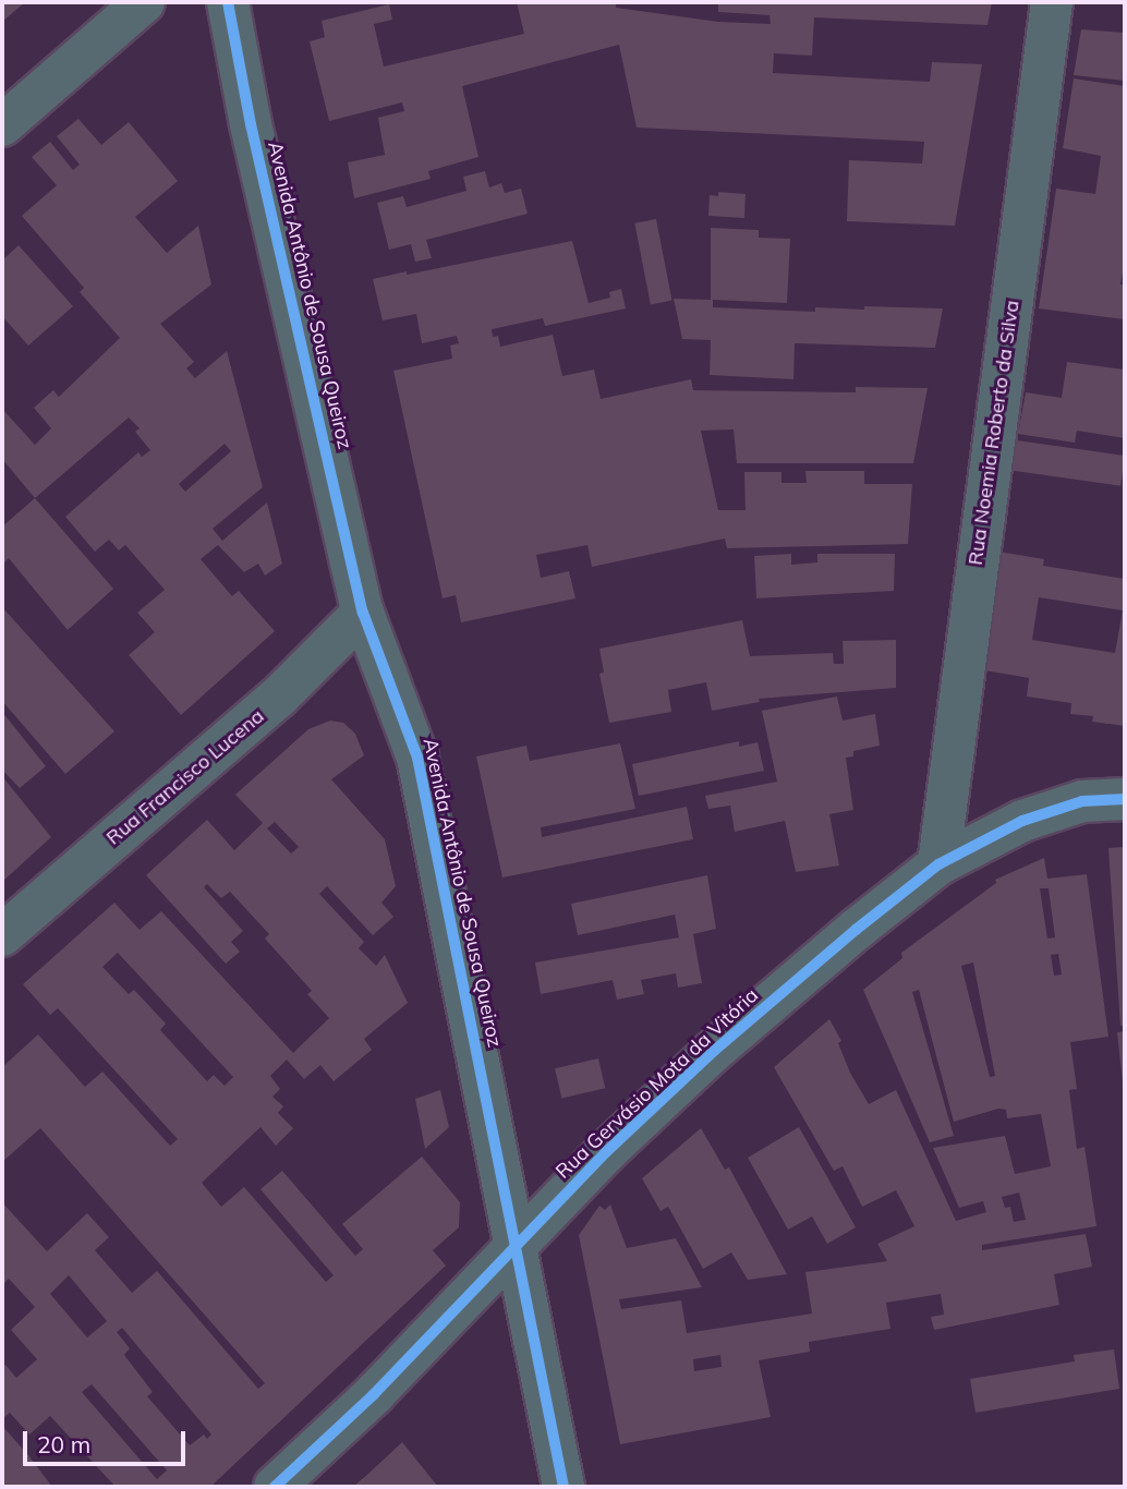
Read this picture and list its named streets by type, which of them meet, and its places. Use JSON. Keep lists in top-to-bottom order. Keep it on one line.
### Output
{"streets":{"street":["Avenida Antônio de Sousa Queiroz","Rua Noemia Roberto da Silva","Rua Francisco Lucena","Rua Gervásio Mota da Vitória"]},"crossings":[["Avenida Antônio de Sousa Queiroz","Rua Francisco Lucena"],["Avenida Antônio de Sousa Queiroz","Rua Gervásio Mota da Vitória"],["Rua Noemia Roberto da Silva","Rua Gervásio Mota da Vitória"]],"scale_bar":"20 m"}
